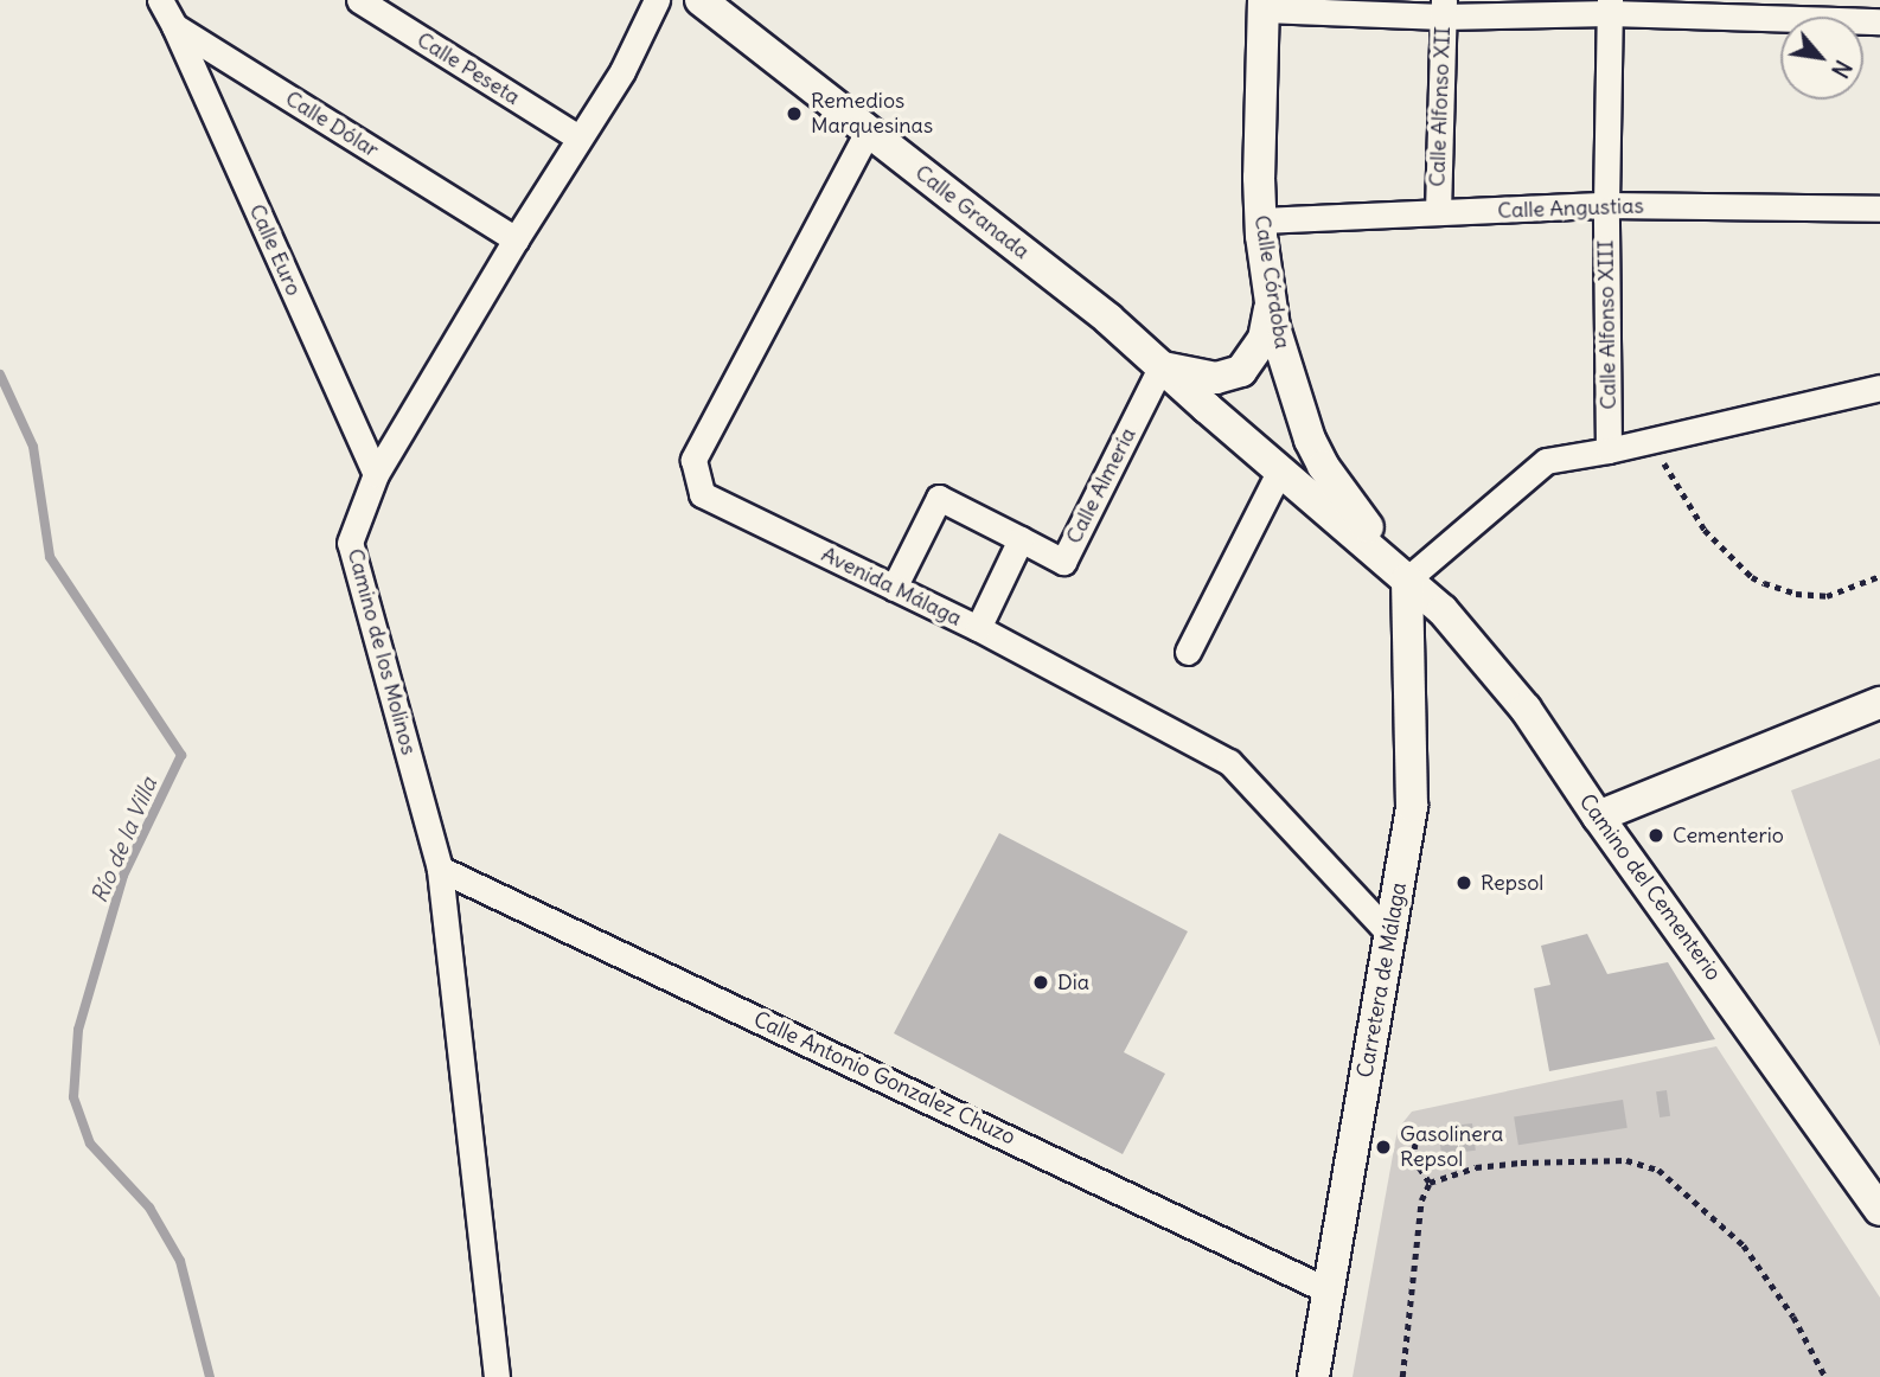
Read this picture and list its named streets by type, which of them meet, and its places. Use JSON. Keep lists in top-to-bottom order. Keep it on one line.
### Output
{"streets":{"street":["Calle Peseta","Calle Alfonso XII","Calle Dólar","Calle Angustias","Calle Granada","Calle Euro","Calle Córdoba","Calle Alfonso XIII","Calle Almería","Avenida Málaga","Camino de los Molinos","Camino del Cementerio","Carretera de Málaga","Calle Antonio Gonzalez Chuzo"]},"crossings":[["Calle Peseta","Camino de los Molinos"],["Calle Alfonso XII","Calle Angustias"],["Calle Dólar","Calle Euro"],["Calle Dólar","Camino de los Molinos"],["Calle Angustias","Calle Córdoba"],["Calle Angustias","Calle Alfonso XIII"],["Calle Granada","Calle Córdoba"],["Calle Granada","Calle Almería"],["Calle Granada","Avenida Málaga"],["Calle Granada","Camino del Cementerio"],["Calle Granada","Carretera de Málaga"],["Calle Euro","Camino de los Molinos"],["Calle Córdoba","Camino del Cementerio"],["Calle Córdoba","Carretera de Málaga"],["Avenida Málaga","Carretera de Málaga"],["Camino de los Molinos","Calle Antonio Gonzalez Chuzo"],["Camino del Cementerio","Carretera de Málaga"],["Carretera de Málaga","Calle Antonio Gonzalez Chuzo"]],"water":["Río de la Villa"],"places":["Remedios Marquesinas","Cementerio","Repsol","Dia","Gasolinera Repsol"],"north":"bottom right"}
